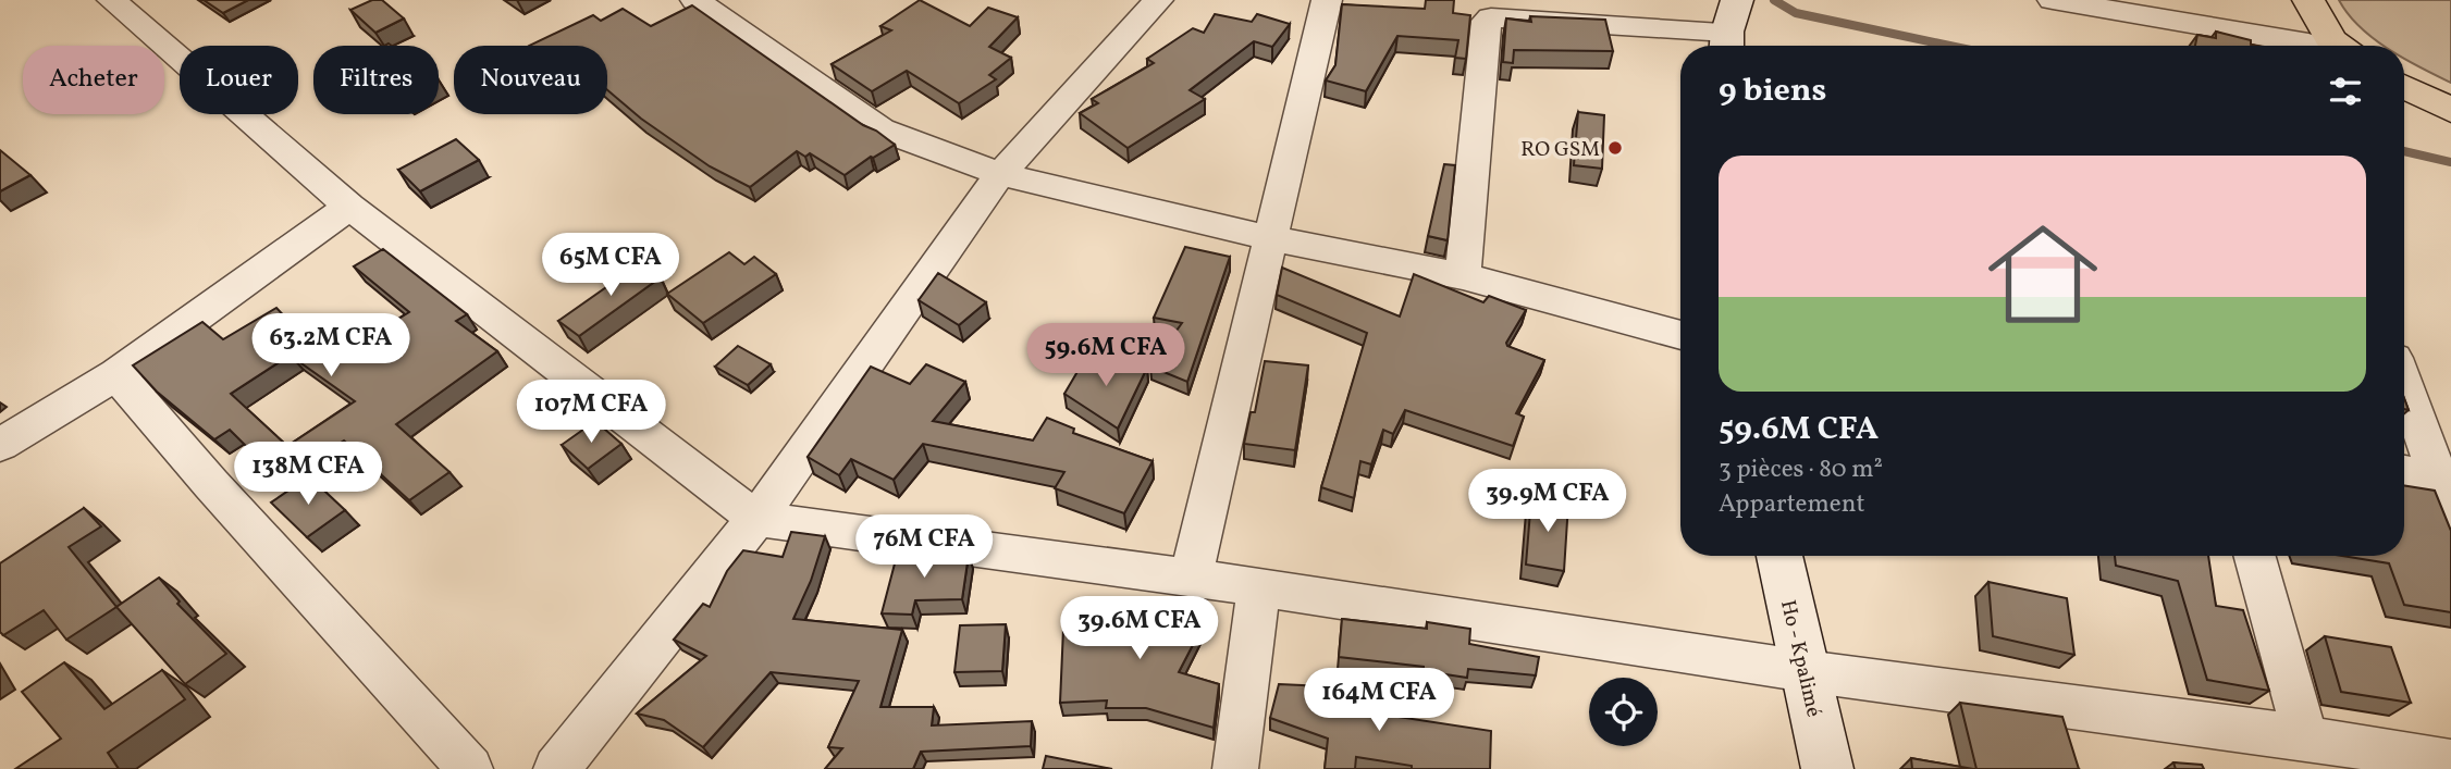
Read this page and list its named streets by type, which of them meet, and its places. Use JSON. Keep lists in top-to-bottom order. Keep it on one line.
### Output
{"streets":{"main road":["Ho - Kpalimé"]},"places":["RO GSM"],"page":{"chip":["Acheter","Louer","Filtres","Nouveau"],"heading":"9 biens","list":[{"name":"59.6M CFA","note":"3 pièces · 80 m² · Appartement"}],"price":["65M CFA","63.2M CFA","59.6M CFA","107M CFA","138M CFA","39.9M CFA","76M CFA","39.6M CFA","164M CFA"]}}
